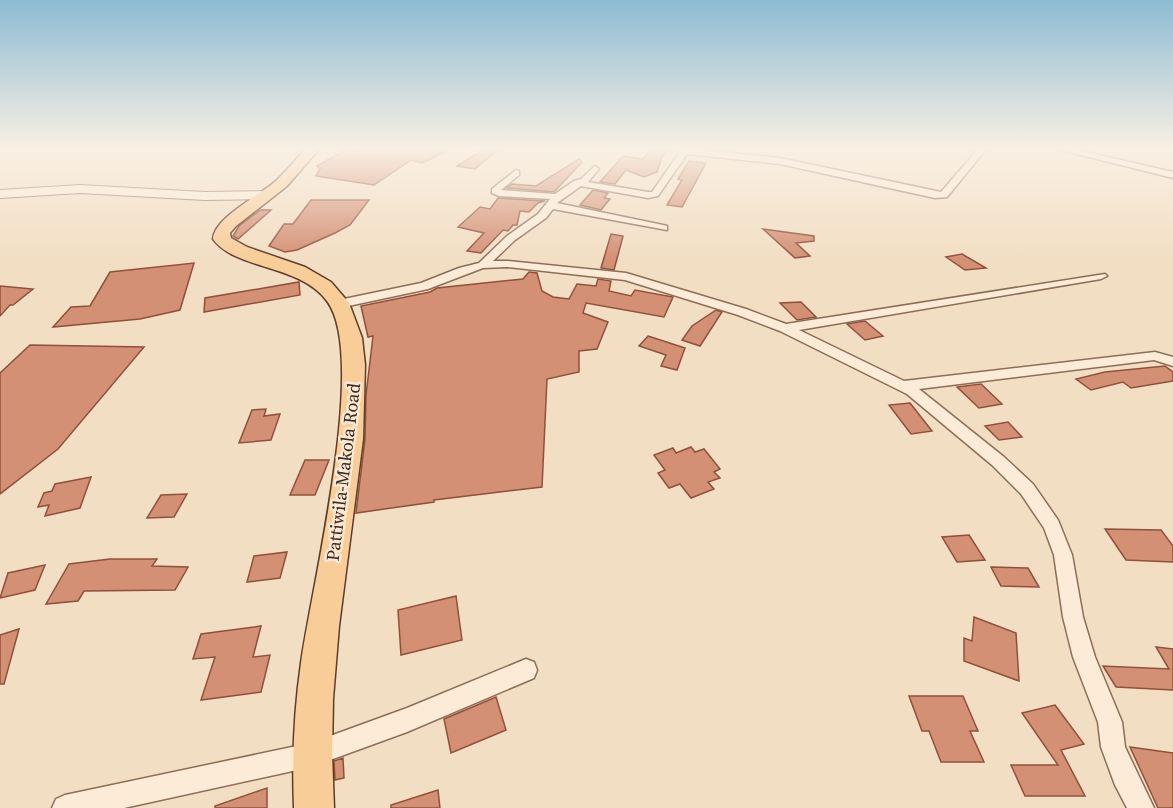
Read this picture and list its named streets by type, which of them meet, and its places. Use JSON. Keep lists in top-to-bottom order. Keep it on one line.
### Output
{"streets":{"main road":["Pattiwila-Makola Road"]}}
